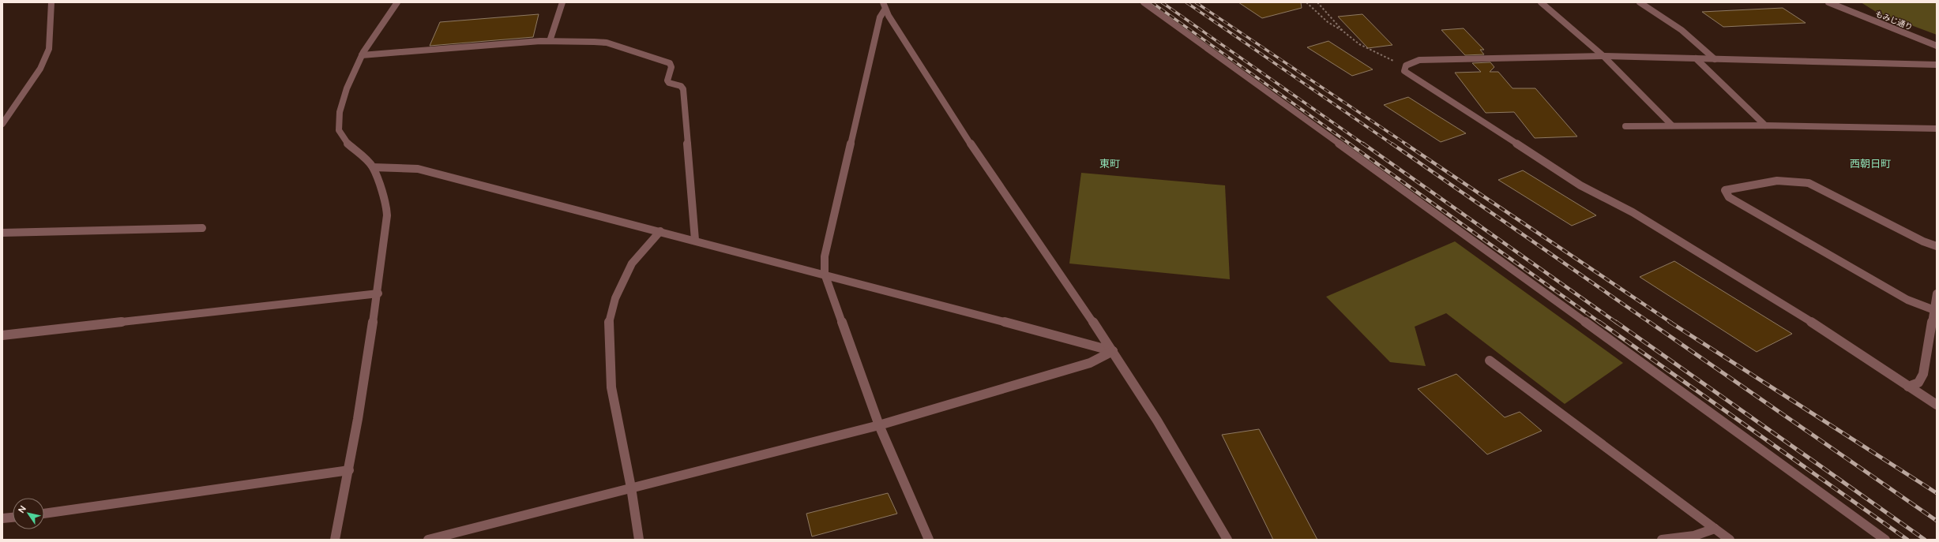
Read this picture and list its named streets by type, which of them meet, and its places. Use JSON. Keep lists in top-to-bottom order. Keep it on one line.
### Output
{"streets":{"street":["もみじ通り"]},"districts":["東町","西朝日町"],"north":"top left"}
